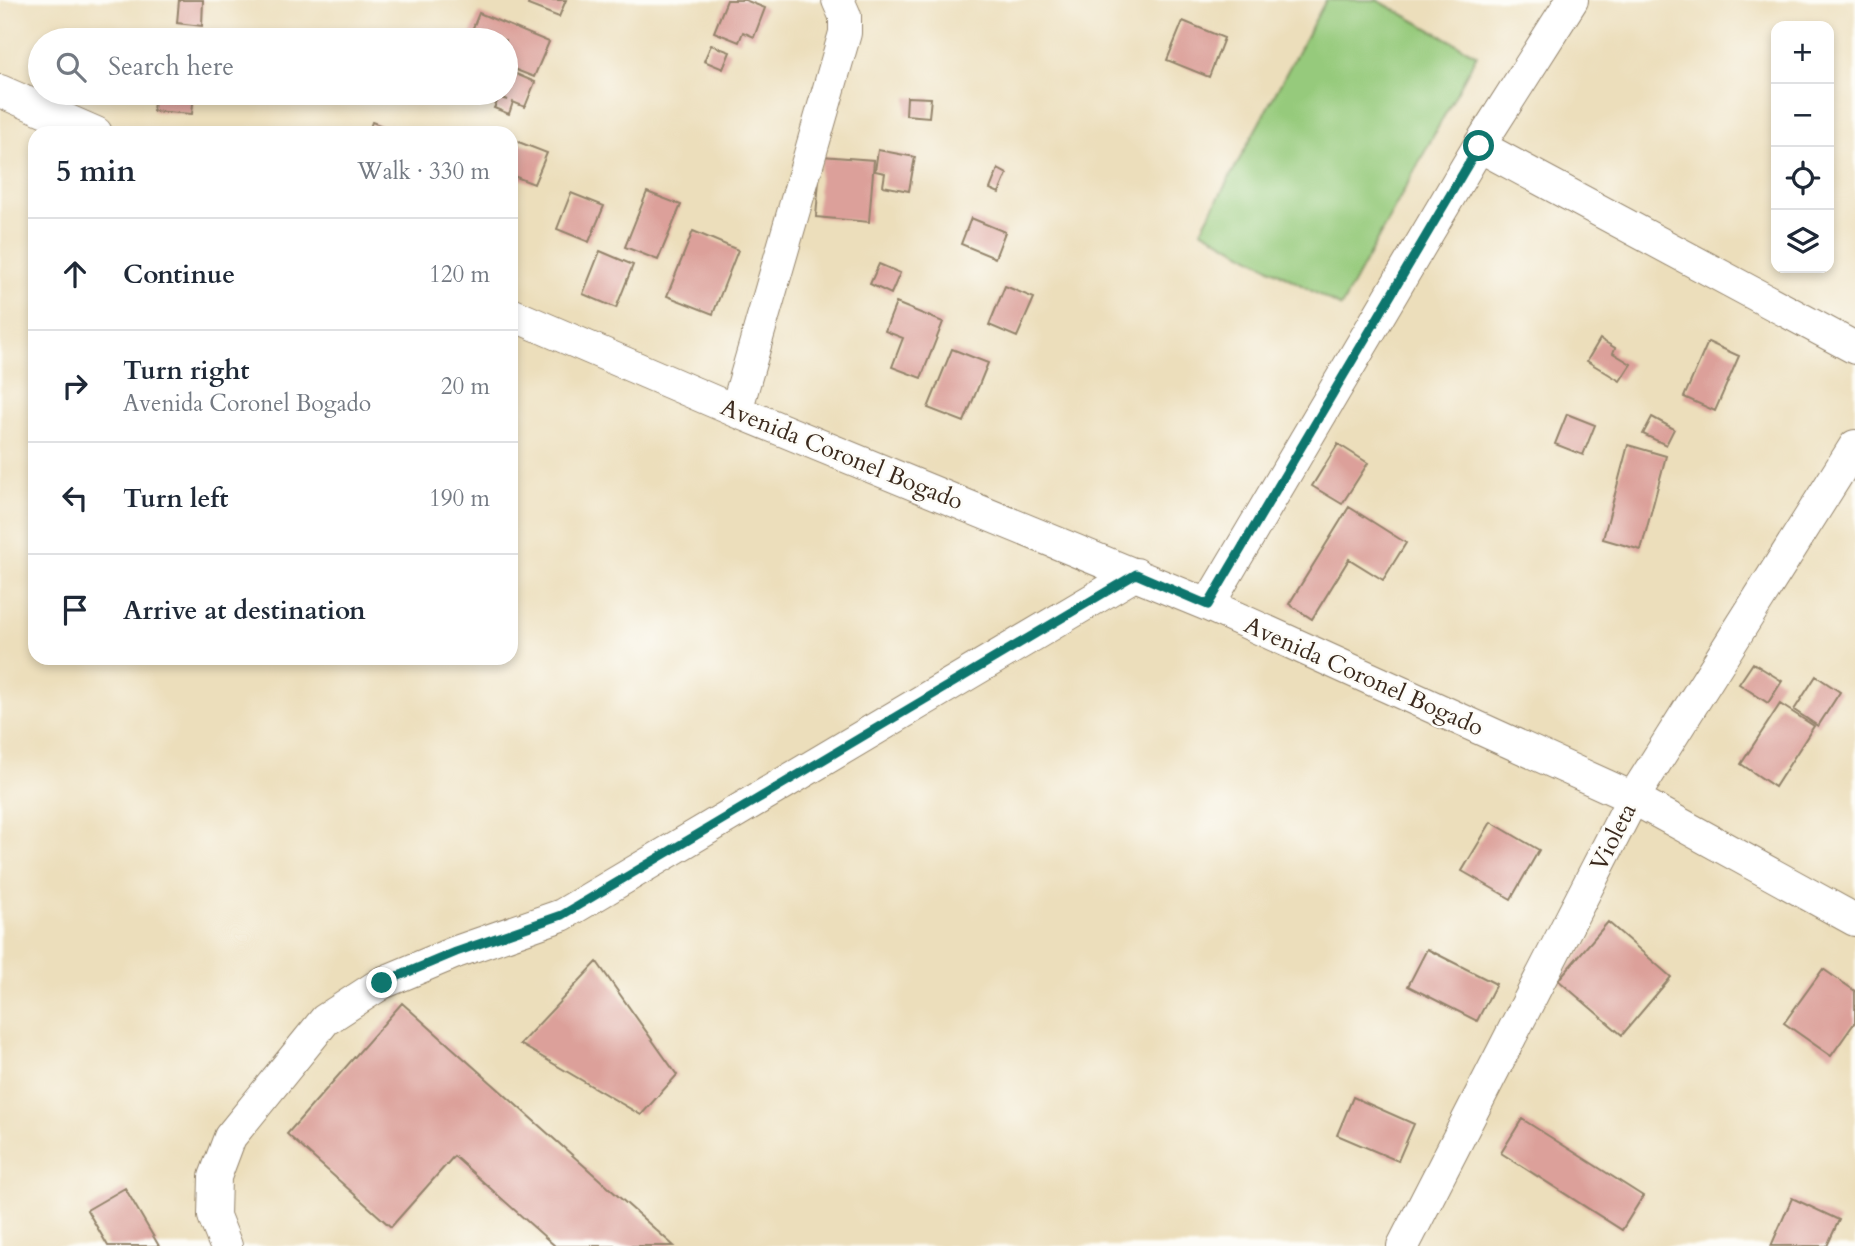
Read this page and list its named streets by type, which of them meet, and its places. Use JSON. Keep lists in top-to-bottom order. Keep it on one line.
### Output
{"streets":{"street":["Avenida Coronel Bogado","Violeta"]},"crossings":[["Avenida Coronel Bogado","Violeta"]],"page":{"map_buttons":["+","−"],"search":"Search here","heading":["5 min","Walk · 330 m"],"list":[["Continue","120 m"],["Turn right","Avenida Coronel Bogado","20 m"],["Turn left","190 m"],"Arrive at destination"]}}
